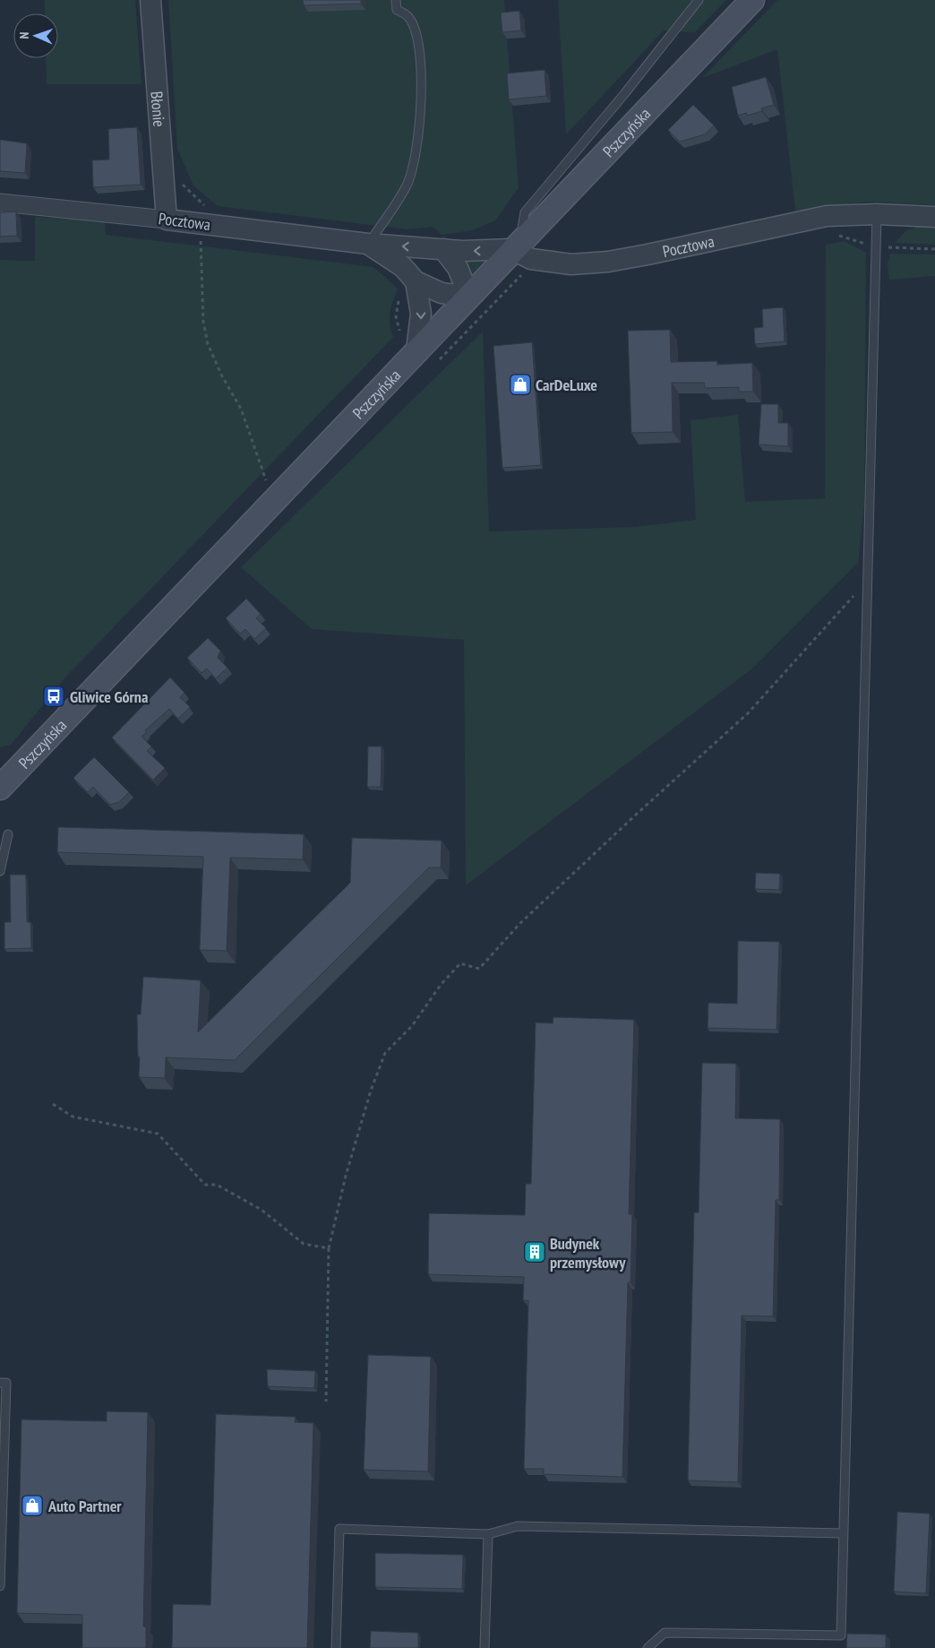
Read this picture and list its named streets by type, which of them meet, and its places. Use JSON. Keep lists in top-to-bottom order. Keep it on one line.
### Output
{"streets":{"main road":["Pszczyńska"],"street":["Błonie","Pocztowa"]},"crossings":[["Błonie","Pocztowa"],["Pszczyńska","Pocztowa"]],"places":{"shop":["CarDeLuxe","Auto Partner"],"bus stop":["Gliwice Górna"],"building":["Budynek przemysłowy"]},"north":"left"}
